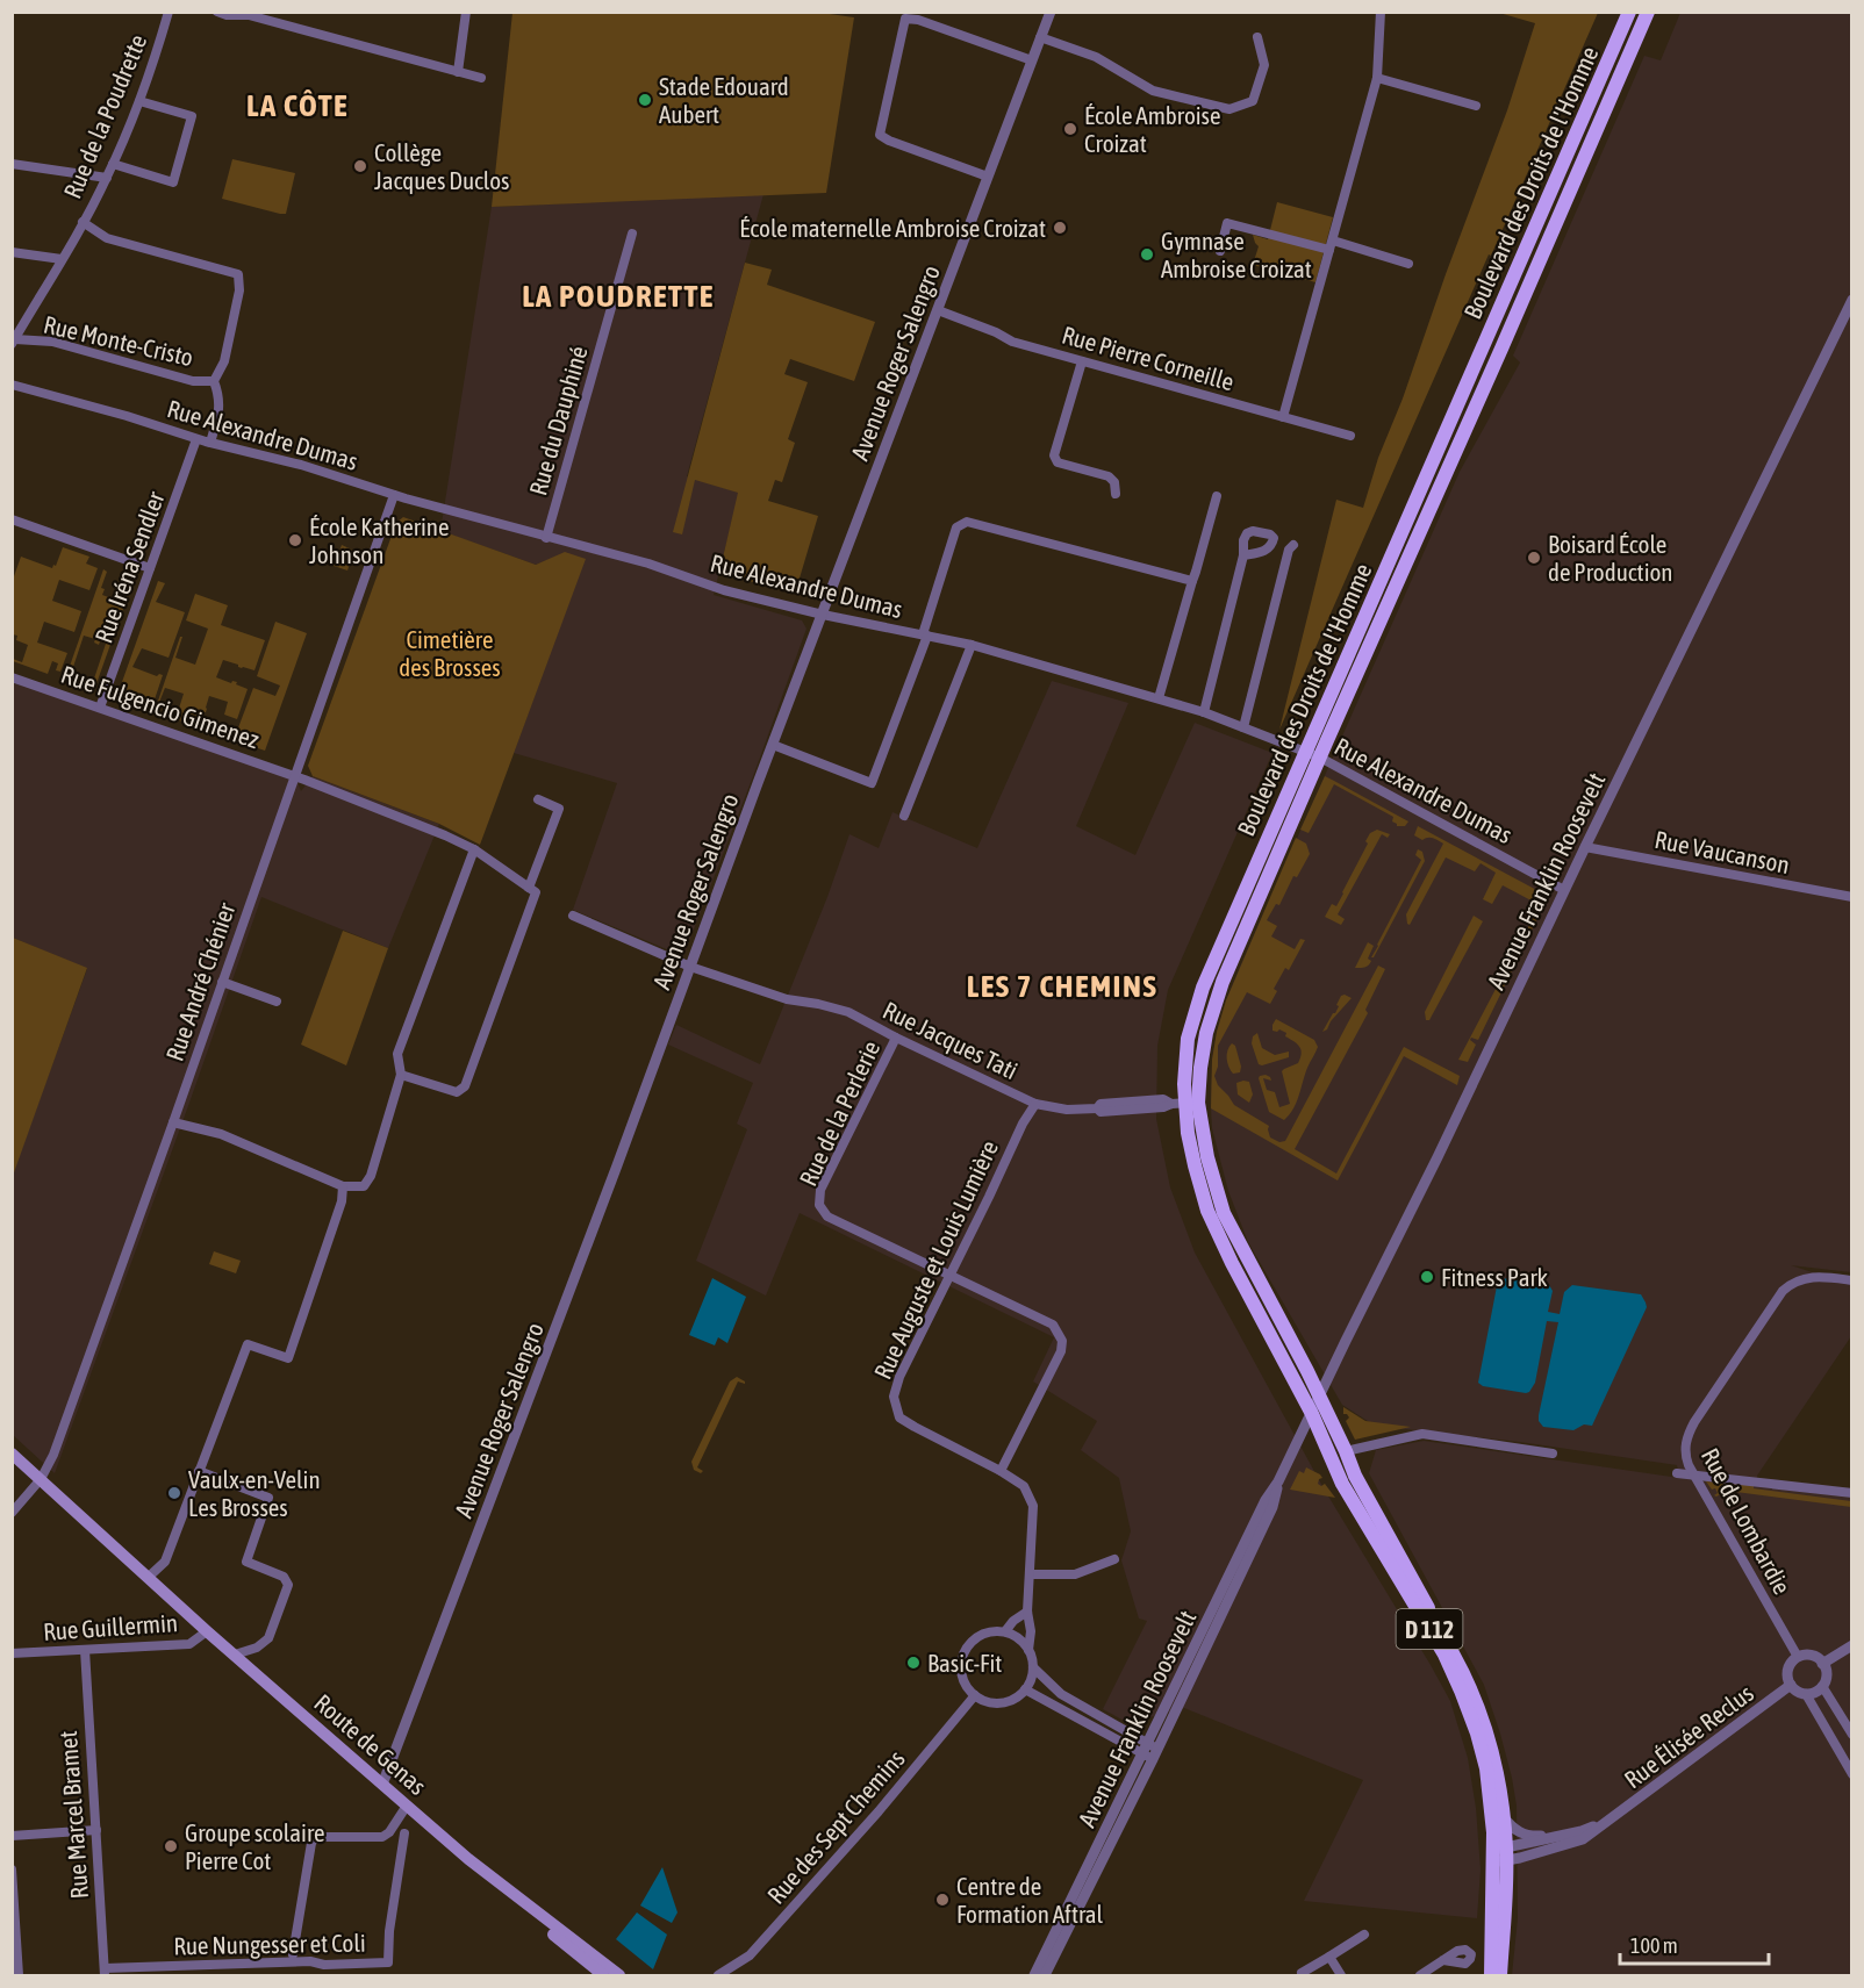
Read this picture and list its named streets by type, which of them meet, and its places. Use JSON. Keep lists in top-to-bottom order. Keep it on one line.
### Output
{"streets":{"main road":["Boulevard des Droits de l'Homme","D 112","Route de Genas"],"street":["Rue de la Poudrette","Rue Monte-Cristo","Rue Pierre Corneille","Avenue Roger Salengro","Rue du Dauphiné","Rue Alexandre Dumas","Rue Iréna Sendler","Rue Fulgencio Gimenez","Rue Vaucanson","Avenue Franklin Roosevelt","Rue André Chénier","Rue Jacques Tati","Rue de la Perlerie","Rue Auguste et Louis Lumière","Rue de Lombardie","Rue Guillermin","Rue Élisée Reclus","Rue Marcel Bramet","Rue des Sept Chemins","Rue Nungesser et Coli"]},"crossings":[["Rue de la Poudrette","Rue Monte-Cristo"],["Boulevard des Droits de l'Homme","Rue Alexandre Dumas"],["Boulevard des Droits de l'Homme","Avenue Franklin Roosevelt"],["Boulevard des Droits de l'Homme","Rue Jacques Tati"],["Boulevard des Droits de l'Homme","D 112"],["Rue Pierre Corneille","Avenue Roger Salengro"],["Avenue Roger Salengro","Rue Alexandre Dumas"],["Avenue Roger Salengro","Rue Jacques Tati"],["Avenue Roger Salengro","Route de Genas"],["Rue du Dauphiné","Rue Alexandre Dumas"],["Rue Alexandre Dumas","Rue Iréna Sendler"],["Rue Alexandre Dumas","Avenue Franklin Roosevelt"],["Rue Alexandre Dumas","Rue André Chénier"],["Rue Iréna Sendler","Rue Fulgencio Gimenez"],["Rue Fulgencio Gimenez","Rue André Chénier"],["Rue Vaucanson","Avenue Franklin Roosevelt"],["Avenue Franklin Roosevelt","D 112"],["Rue André Chénier","Route de Genas"],["Rue Jacques Tati","Rue de la Perlerie"],["Rue Jacques Tati","Rue Auguste et Louis Lumière"],["Rue de la Perlerie","Rue Auguste et Louis Lumière"],["Rue Auguste et Louis Lumière","Rue des Sept Chemins"],["Rue de Lombardie","Rue Élisée Reclus"],["Rue Guillermin","Route de Genas"],["Rue Guillermin","Rue Marcel Bramet"],["D 112","Rue Élisée Reclus"],["Route de Genas","Rue Nungesser et Coli"],["Rue Marcel Bramet","Rue Nungesser et Coli"]],"districts":["LA CÔTE","LA POUDRETTE","LES 7 CHEMINS"],"parks":["Cimetière des Brosses"],"places":["Stade Edouard Aubert","École Ambroise Croizat","Collège Jacques Duclos","École maternelle Ambroise Croizat","Gymnase Ambroise Croizat","École Katherine Johnson","Boisard École de Production","Fitness Park","Vaulx-en-Velin Les Brosses","Basic-Fit","Groupe scolaire Pierre Cot","Centre de Formation Aftral"],"scale_bar":"100 m"}
